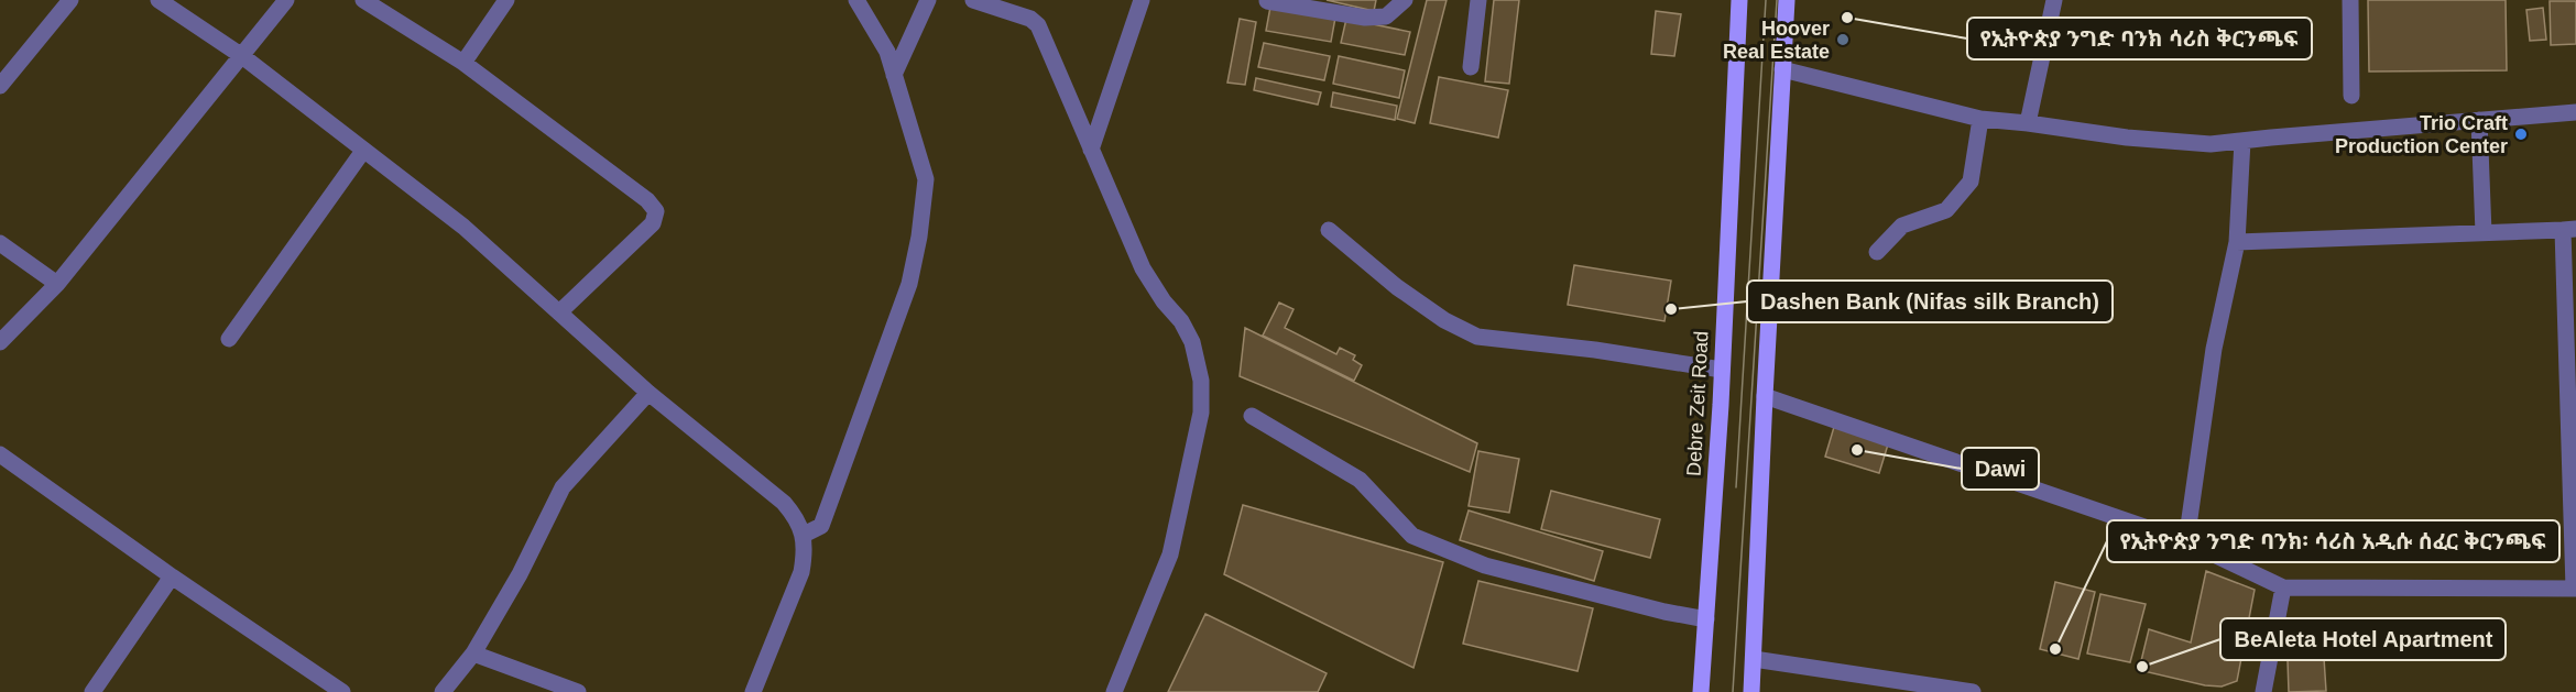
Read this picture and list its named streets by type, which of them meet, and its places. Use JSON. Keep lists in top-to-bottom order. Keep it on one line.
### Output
{"streets":{"main road":["Debre Zeit Road"]},"places":["የኢትዮጵያ ንግድ ባንክ ሳሪስ ቅርንጫፍ","Hoover Real Estate","Trio Craft Production Center","Dashen Bank (Nifas silk Branch)","Dawi","የኢትዮጵያ ንግድ ባንክ፡ ሳሪስ አዲሱ ሰፈር ቅርንጫፍ","BeAleta Hotel Apartment"]}
